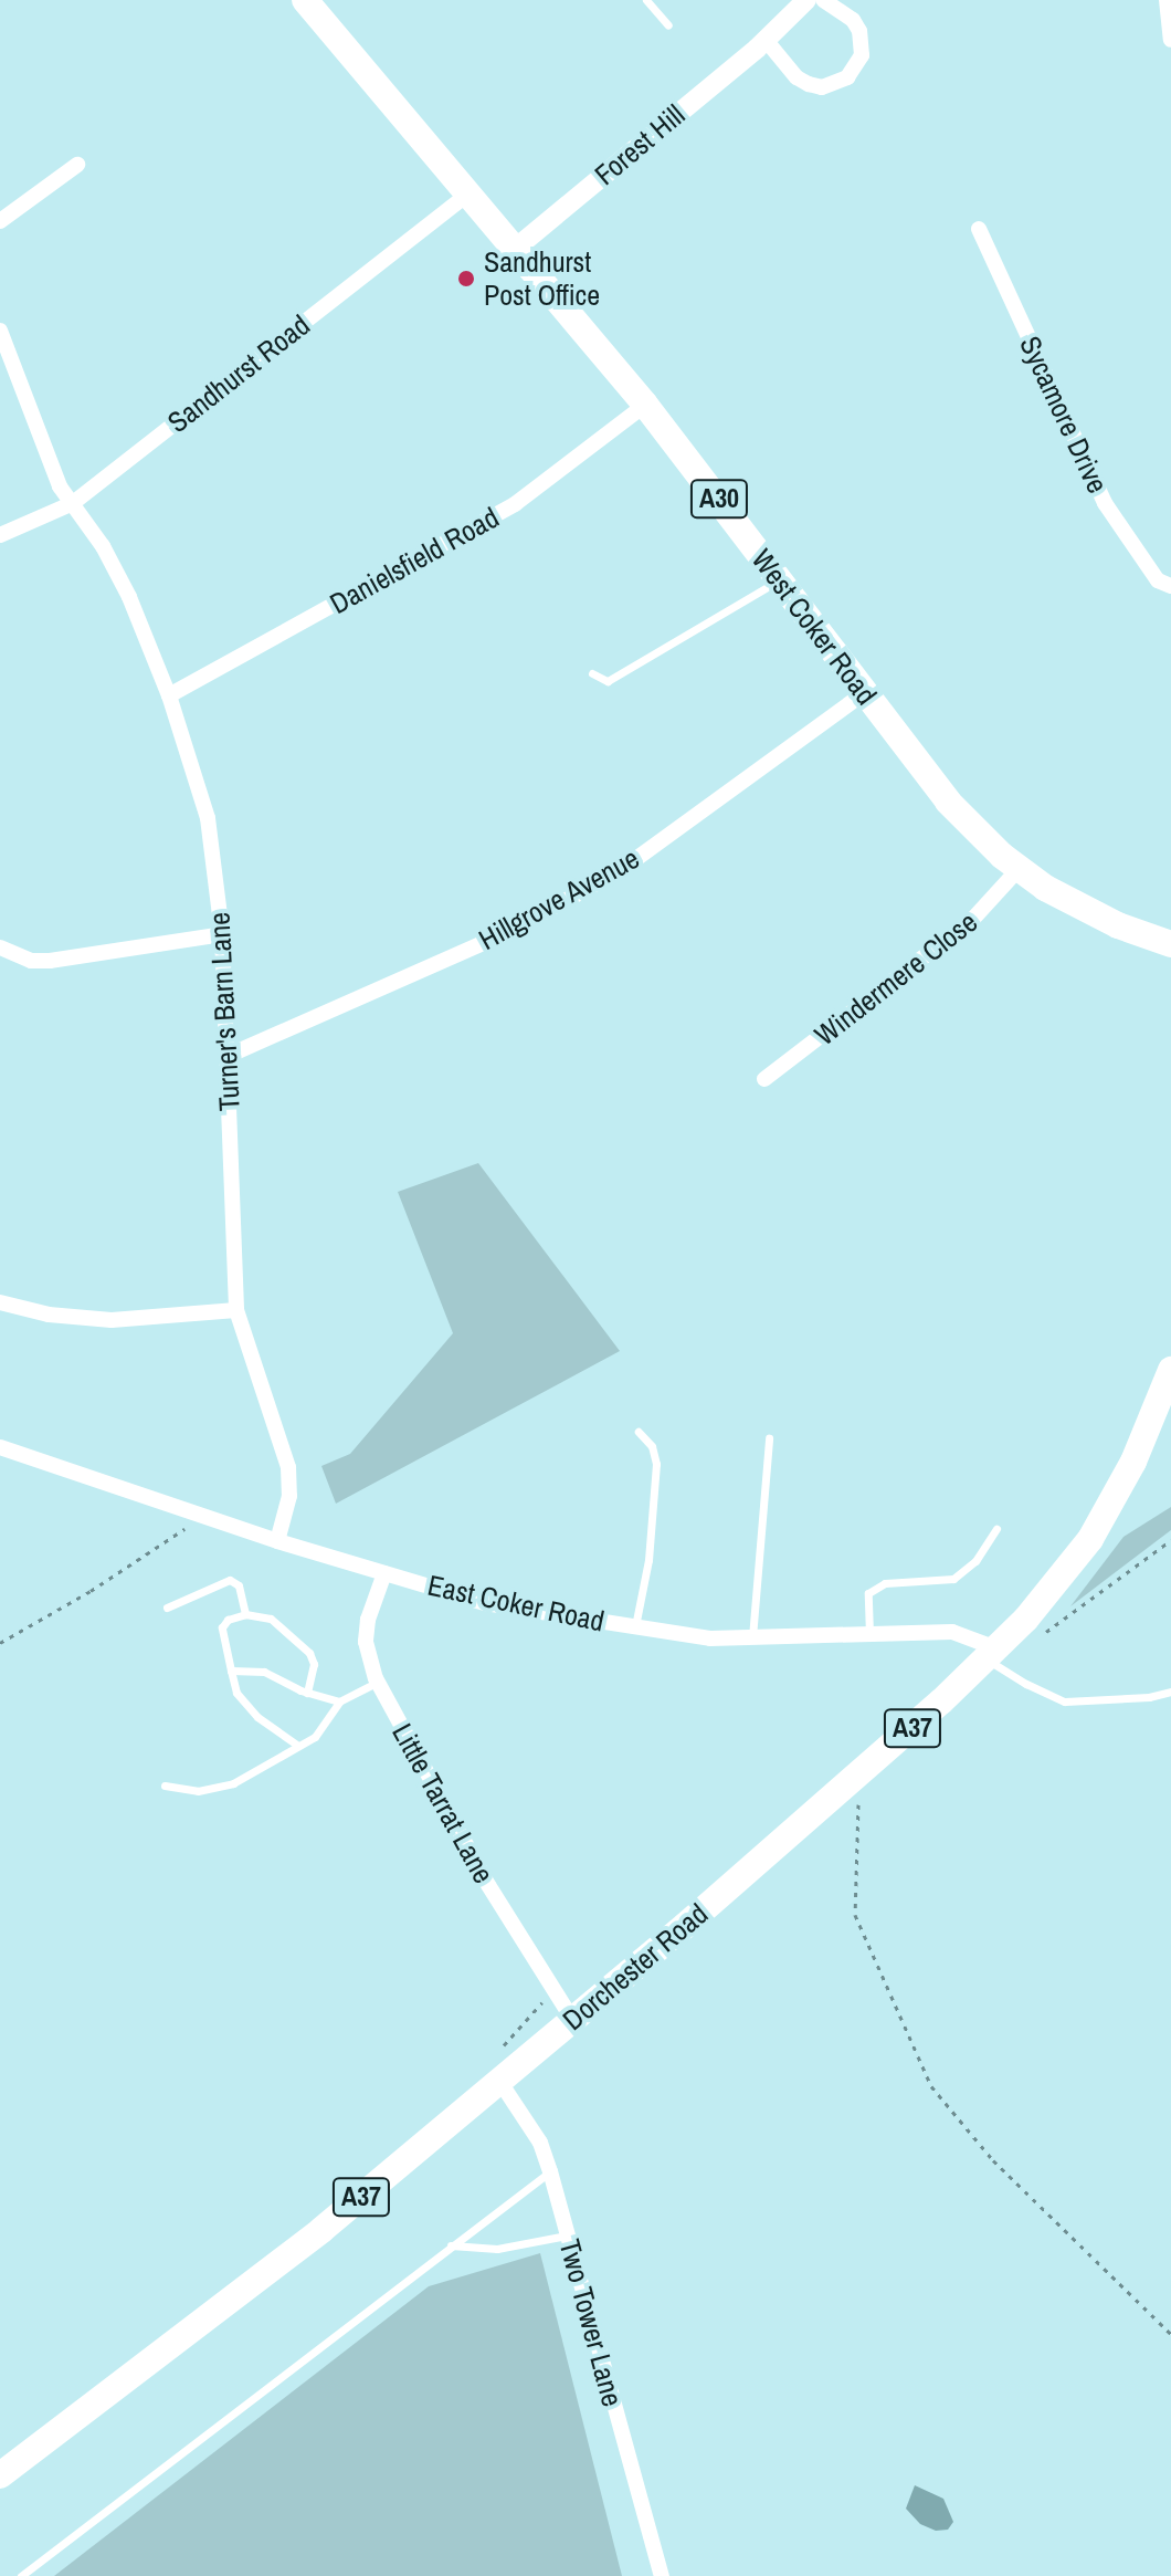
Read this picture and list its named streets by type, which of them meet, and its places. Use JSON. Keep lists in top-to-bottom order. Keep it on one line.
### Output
{"streets":{"highway":["A30","West Coker Road","A37","Dorchester Road"],"street":["Forest Hill","Sandhurst Road","Sycamore Drive","Danielsfield Road","Hillgrove Avenue","Windermere Close","Turner's Barn Lane","East Coker Road","Little Tarrat Lane","Two Tower Lane"]},"crossings":[["Forest Hill","West Coker Road"],["Sandhurst Road","West Coker Road"],["Sandhurst Road","Turner's Barn Lane"],["Danielsfield Road","West Coker Road"],["Danielsfield Road","Turner's Barn Lane"],["West Coker Road","Hillgrove Avenue"],["West Coker Road","Windermere Close"],["Hillgrove Avenue","Turner's Barn Lane"],["Turner's Barn Lane","East Coker Road"],["East Coker Road","Little Tarrat Lane"],["East Coker Road","Dorchester Road"],["Little Tarrat Lane","Dorchester Road"],["Dorchester Road","Two Tower Lane"]],"places":["Sandhurst Post Office"]}
